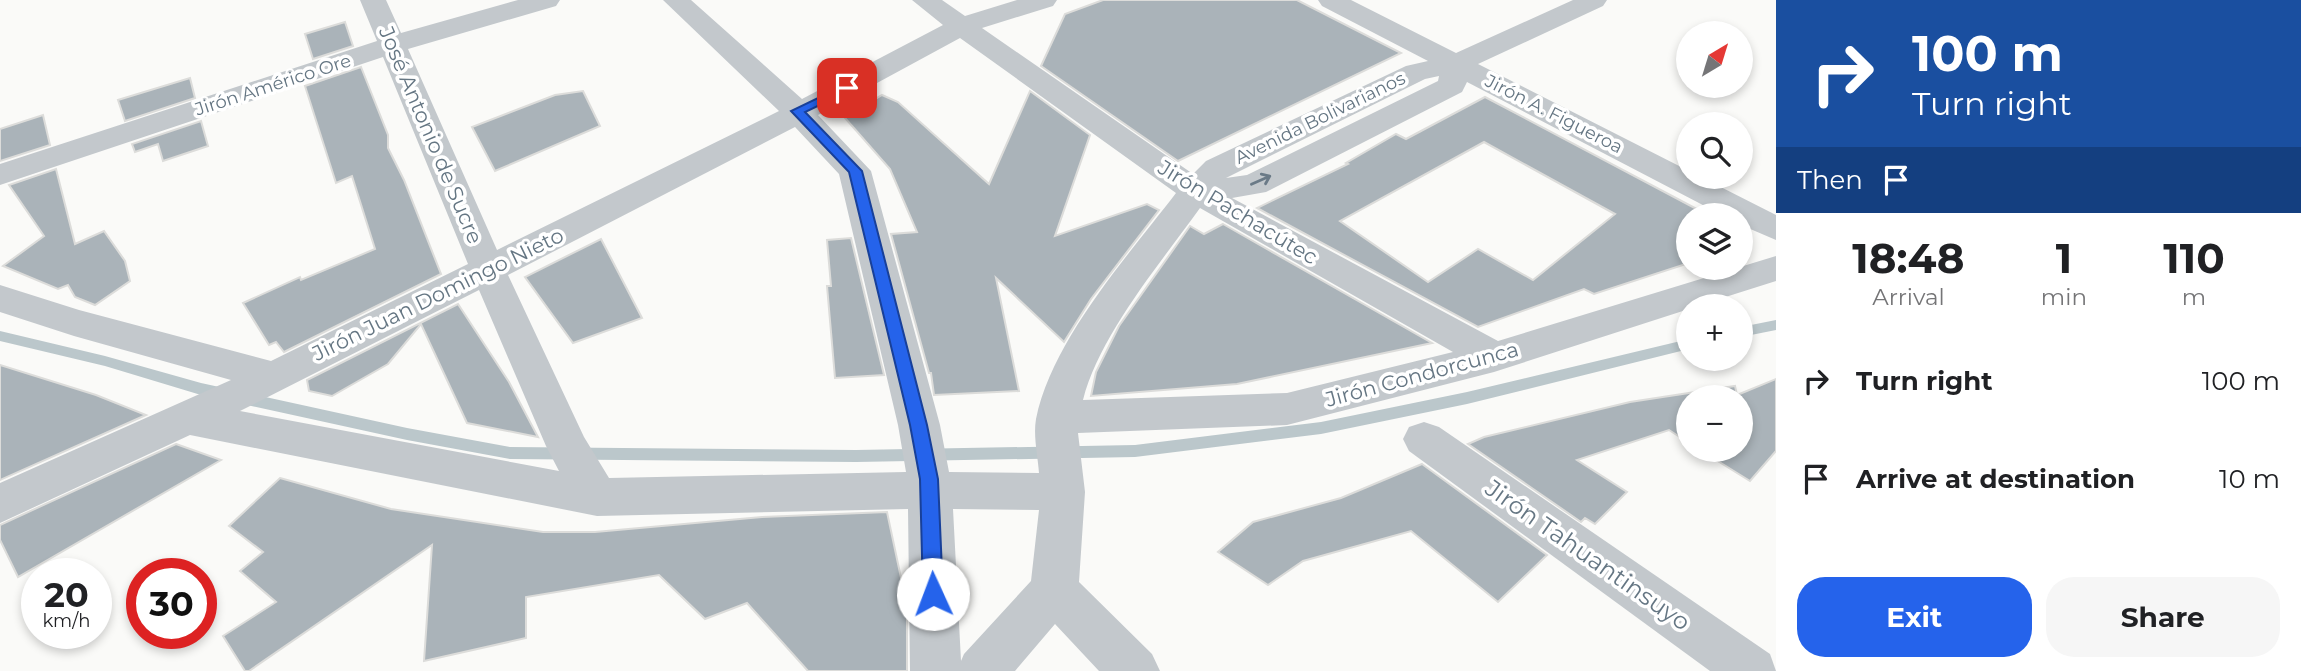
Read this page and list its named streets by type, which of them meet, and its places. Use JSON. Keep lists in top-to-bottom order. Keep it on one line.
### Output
{"streets":{"street":["Jirón Américo Ore","Jirón A. Figueroa","Avenida Bolivarianos","José Antonio de Sucre","Jirón Pachacútec","Jirón Juan Domingo Nieto","Jirón Condorcunca","Jirón Tahuantinsuyo"]},"crossings":[["Jirón Américo Ore","José Antonio de Sucre"],["Jirón A. Figueroa","Avenida Bolivarianos"],["Avenida Bolivarianos","Jirón Pachacútec"],["José Antonio de Sucre","Jirón Juan Domingo Nieto"],["Jirón Pachacútec","Jirón Juan Domingo Nieto"],["Jirón Pachacútec","Jirón Condorcunca"]],"north":"top right","page":{"turn":["100 m","Turn right"],"map_buttons":["+","−"],"then":"Then","eta":["18:48","Arrival","1","min","110","m"],"list":[{"name":"Turn right","value":"100 m"},{"name":"Arrive at destination","value":"10 m"}],"speed":"20 km/h","limit":"30","buttons":["Exit","Share"]}}
